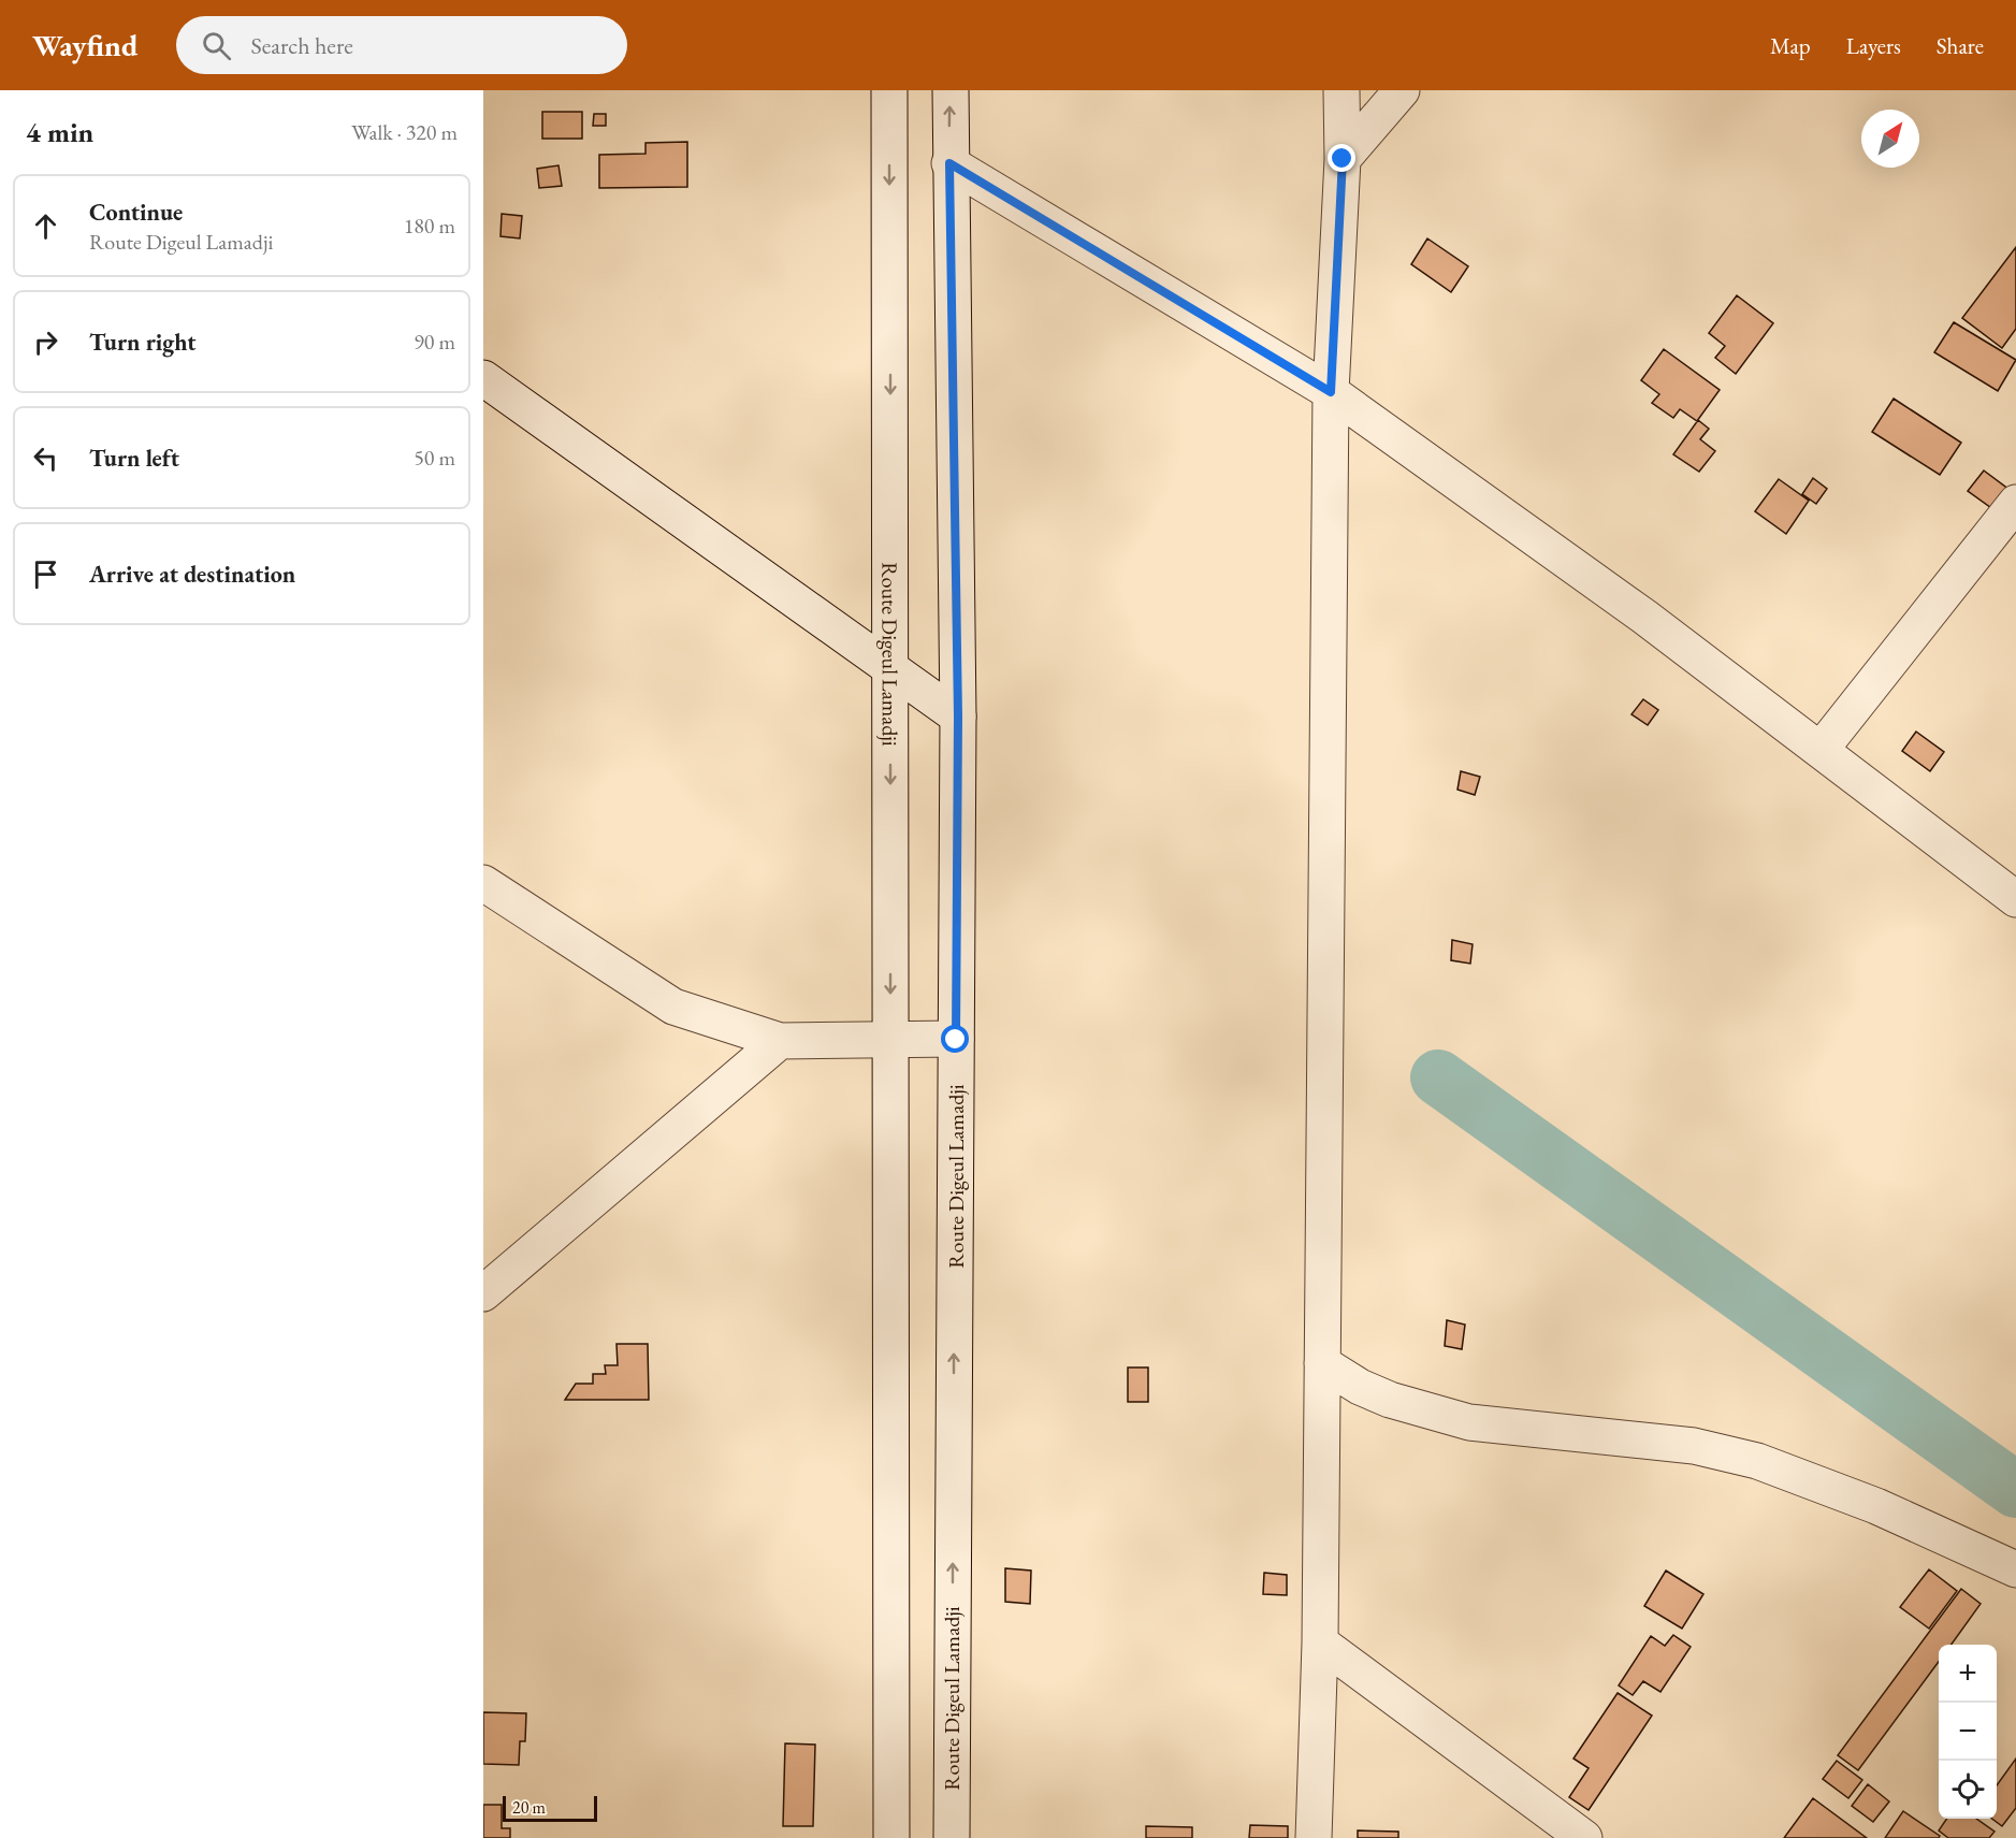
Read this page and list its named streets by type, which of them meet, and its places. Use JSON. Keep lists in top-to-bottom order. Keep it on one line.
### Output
{"streets":{"street":["Route Digeul Lamadji"]},"scale_bar":"20 m","north":"top right","page":{"header":"Wayfind","search":"Search here","nav":["Map","Layers","Share"],"heading":["4 min","Walk · 320 m"],"list":[["Continue","Route Digeul Lamadji","180 m"],["Turn right","90 m"],["Turn left","50 m"],"Arrive at destination"],"map_buttons":["+","−"],"scale":"20 m"}}
